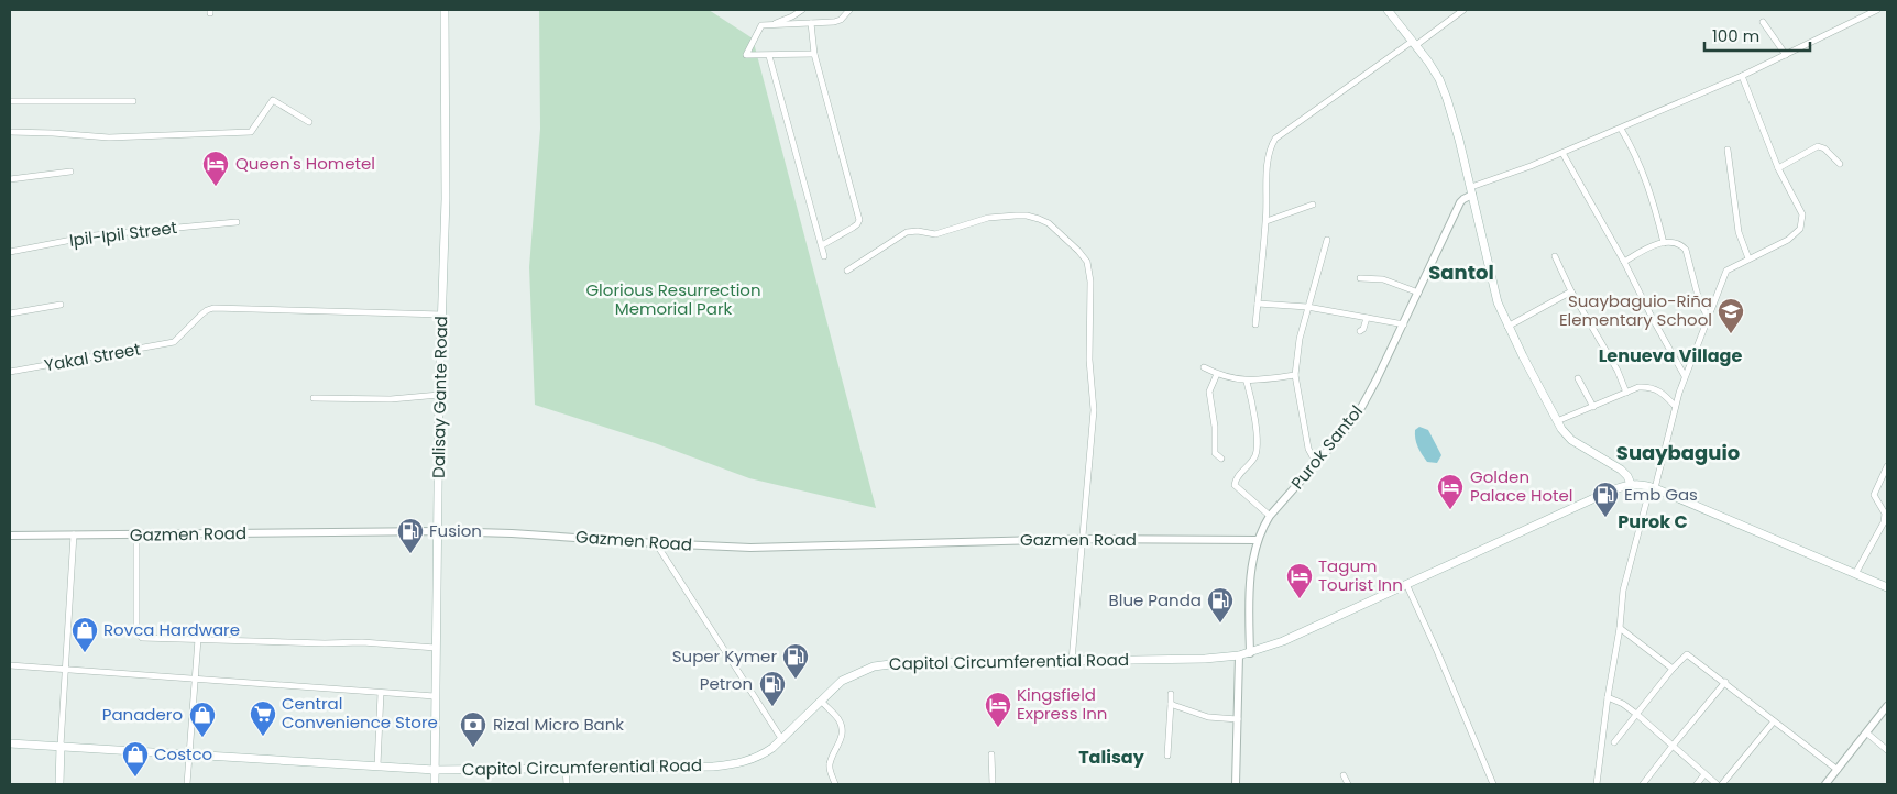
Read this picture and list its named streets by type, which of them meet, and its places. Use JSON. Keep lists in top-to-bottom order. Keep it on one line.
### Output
{"streets":{"main road":["Dalisay Gante Road","Capitol Circumferential Road"],"street":["Ipil-Ipil Street","Yakal Street","Purok Santol","Gazmen Road"]},"crossings":[["Yakal Street","Dalisay Gante Road"],["Dalisay Gante Road","Gazmen Road"],["Dalisay Gante Road","Capitol Circumferential Road"],["Purok Santol","Gazmen Road"],["Purok Santol","Capitol Circumferential Road"]],"districts":["Santol","Lenueva Village","Suaybaguio","Purok C","Talisay"],"parks":["Glorious Resurrection Memorial Park"],"places":{"hotel":["Queen's Hometel","Golden Palace Hotel","Tagum Tourist Inn","Kingsfield Express Inn"],"school or university":["Suaybaguio-Riña Elementary School"],"fuel station":["Emb Gas","Fusion","Blue Panda","Super Kymer","Petron"],"shop":["Rovca Hardware","Panadero","Costco"],"supermarket":["Central Convenience Store"],"bank":["Rizal Micro Bank"]},"scale_bar":"100 m"}
